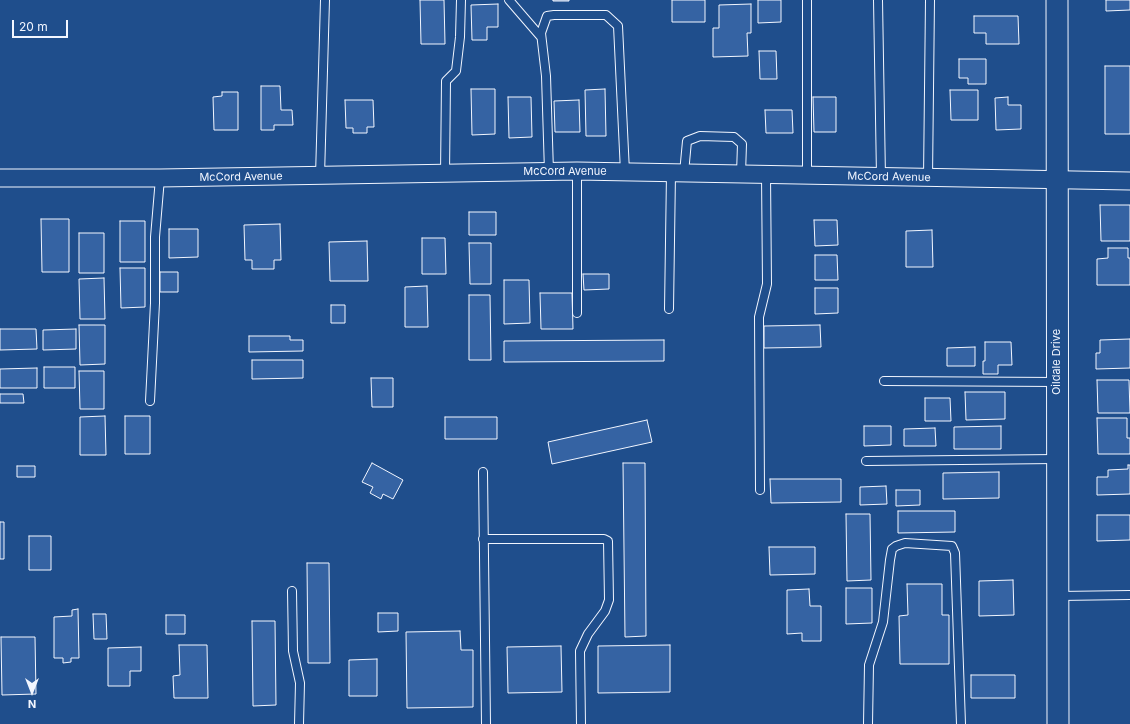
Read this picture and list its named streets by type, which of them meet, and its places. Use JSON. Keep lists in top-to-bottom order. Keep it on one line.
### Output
{"streets":{"street":["McCord Avenue","Oildale Drive"]},"crossings":[["McCord Avenue","Oildale Drive"]],"scale_bar":"20 m","north":"bottom"}
